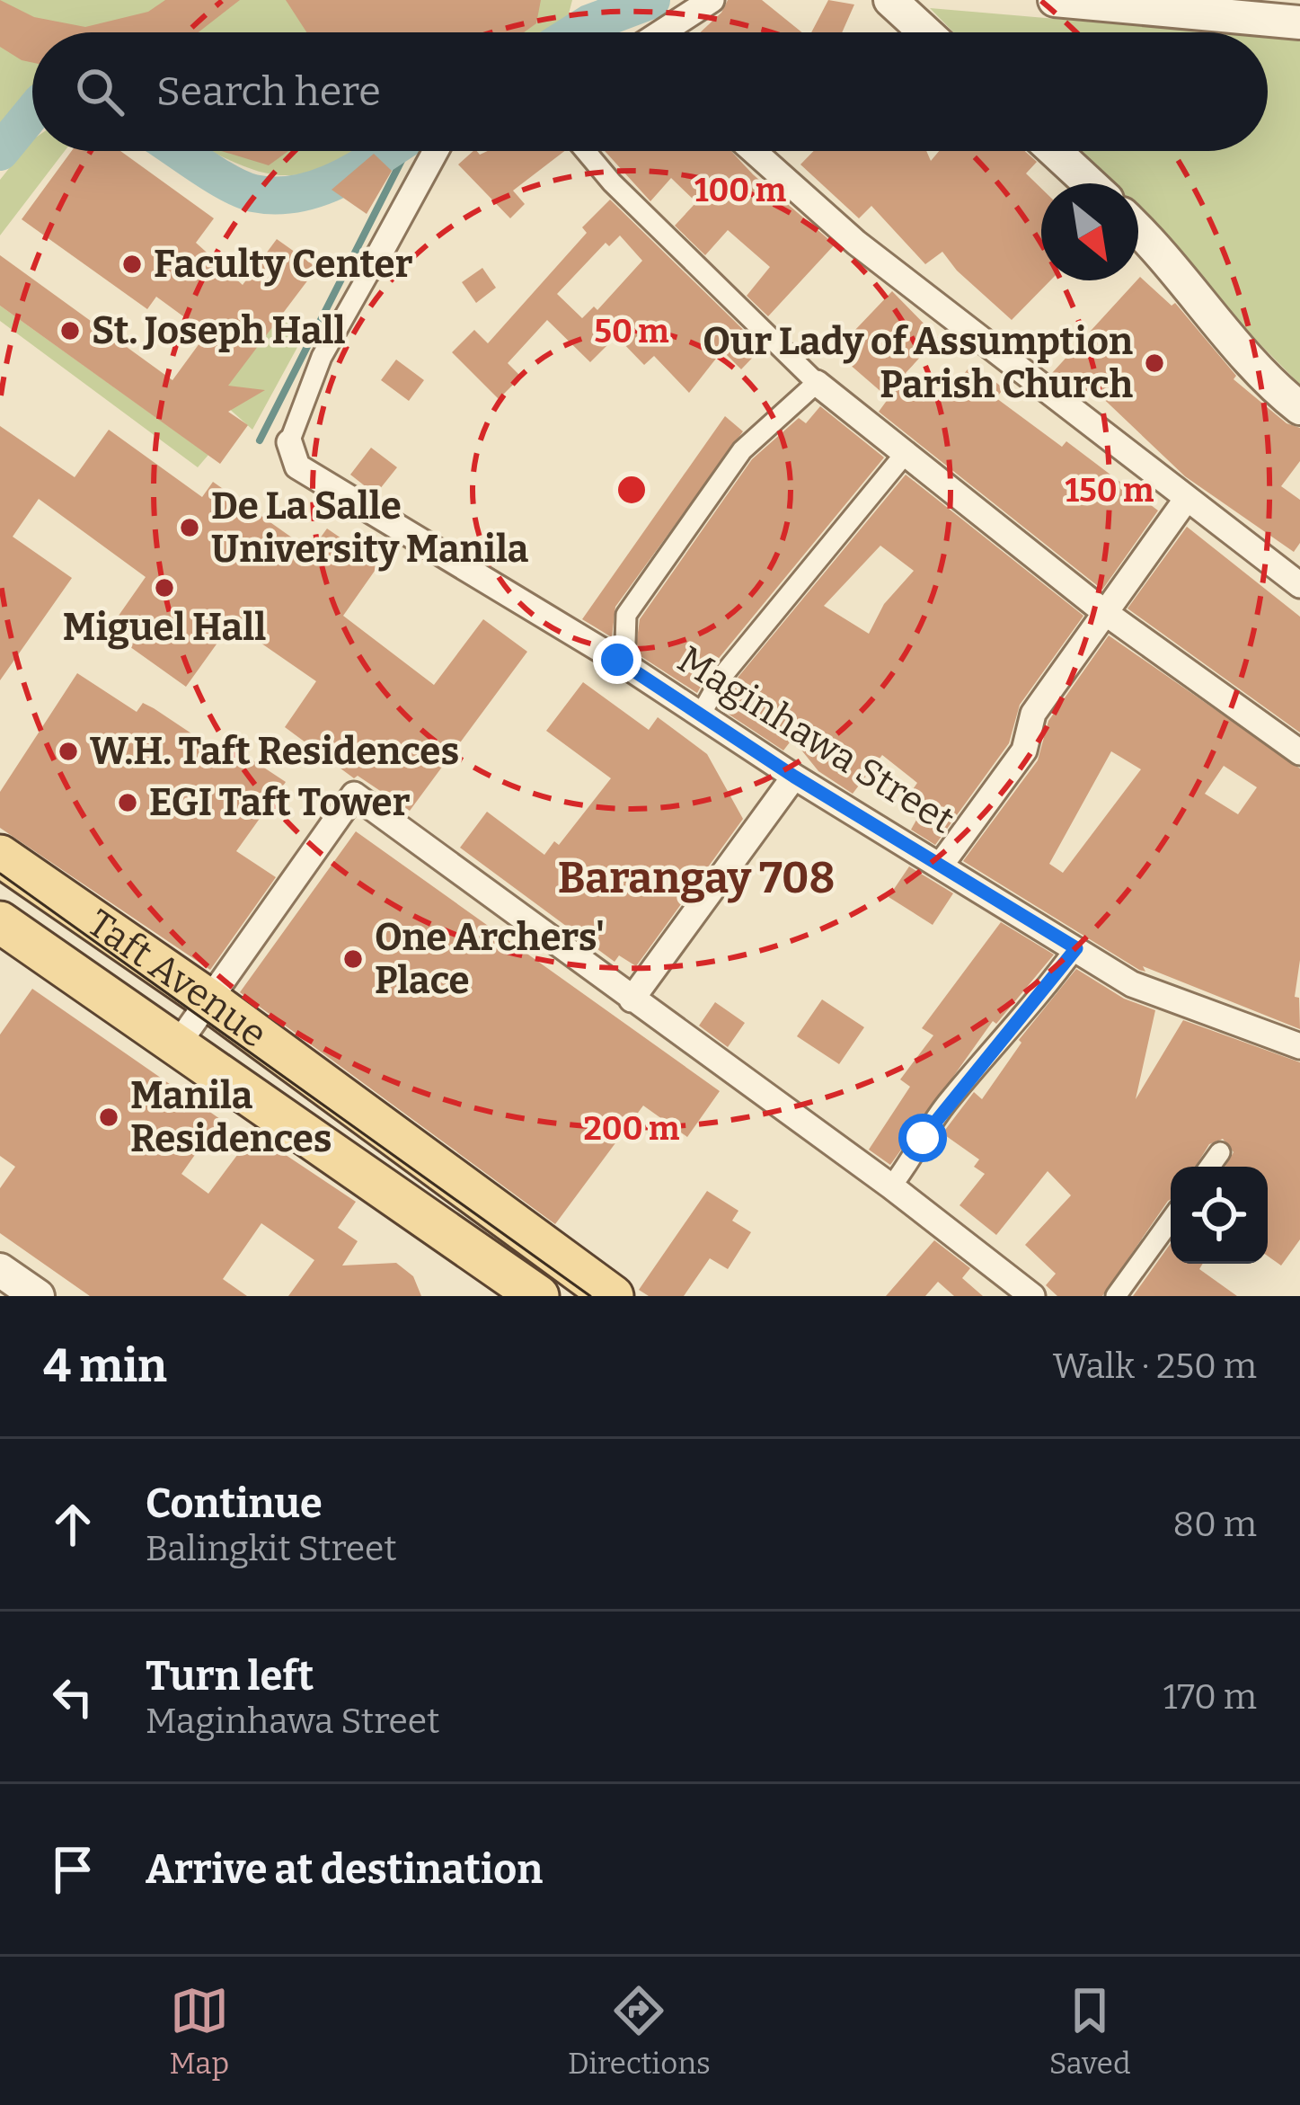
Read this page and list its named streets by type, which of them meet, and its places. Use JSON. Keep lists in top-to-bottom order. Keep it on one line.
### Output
{"streets":{"main road":["Taft Avenue"],"street":["Maginhawa Street"]},"districts":["Barangay 708"],"places":["Faculty Center","St. Joseph Hall","Our Lady of Assumption Parish Church","De La Salle University Manila","Miguel Hall","W.H. Taft Residences","EGI Taft Tower","One Archers' Place","Manila Residences"],"north":"bottom right","page":{"search":"Search here","heading":["4 min","Walk · 250 m"],"list":[["Continue","Balingkit Street","80 m"],["Turn left","Maginhawa Street","170 m"],"Arrive at destination"],"nav":["Map","Directions","Saved"]},"rings":["100 m","50 m","150 m","200 m"]}
